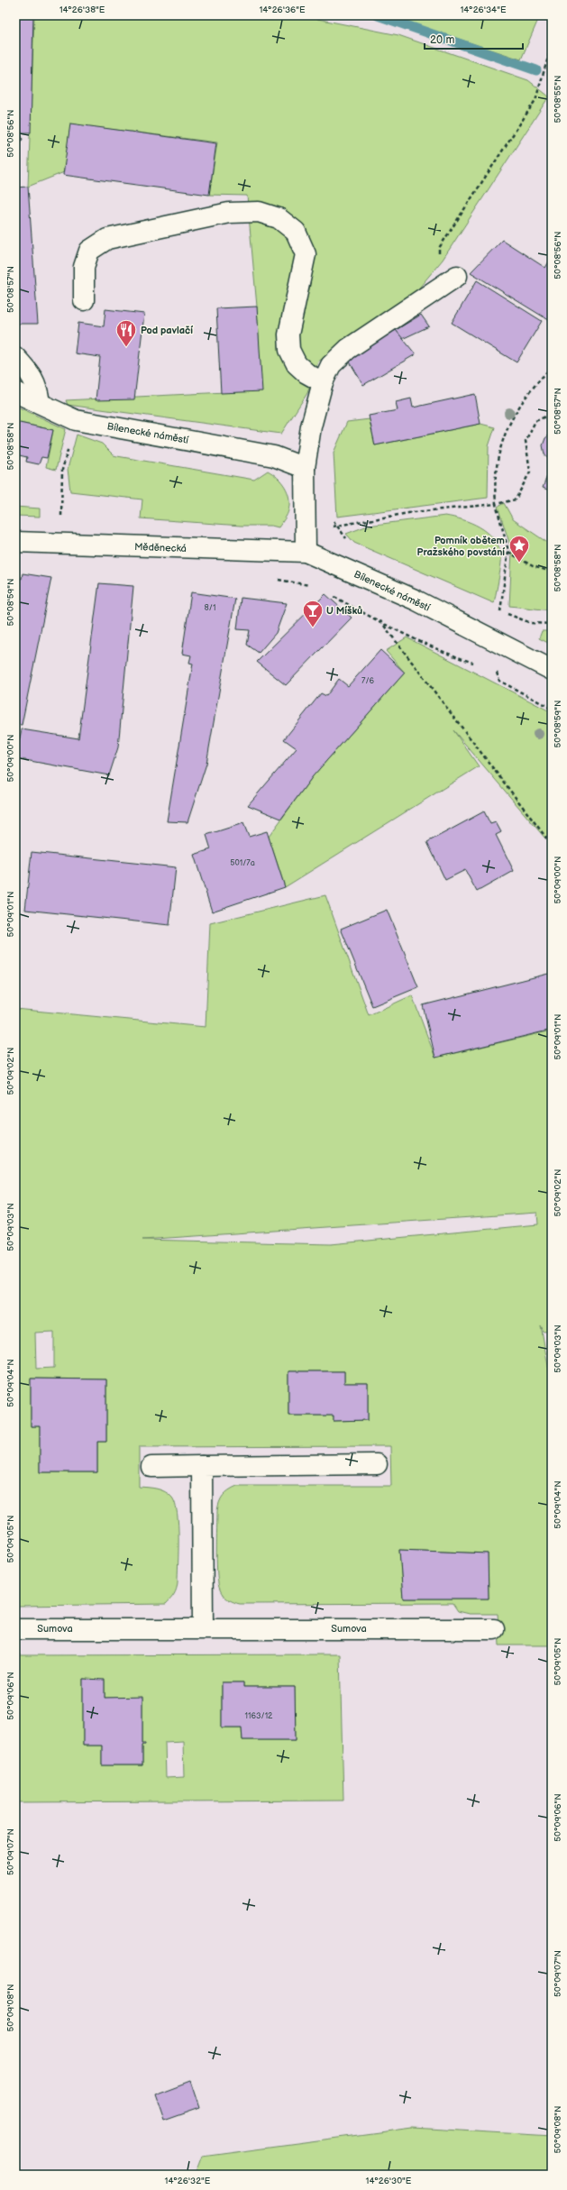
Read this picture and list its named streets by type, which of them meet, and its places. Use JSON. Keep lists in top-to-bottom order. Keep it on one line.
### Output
{"streets":{"street":["Bílenecké náměstí","Měděnecká","Sumova"]},"crossings":[["Bílenecké náměstí","Měděnecká"]],"places":{"restaurant":["Pod pavlačí"],"place":["Pomník obětem Pražského povstání"],"bar":["U Míšků"]},"house_numbers":["8/1","7/6","501/7a","1163/12"],"scale_bar":"20 m","coordinates":["14°26'38\"E","14°26'36\"E","14°26'34\"E","50°08'55\"N","50°08'56\"N","50°08'57\"N","50°08'58\"N","50°08'59\"N","50°09'00\"N","50°09'01\"N","50°09'02\"N","50°09'03\"N","50°09'04\"N","50°09'05\"N","50°09'06\"N","50°09'07\"N","50°09'08\"N","14°26'32\"E","14°26'30\"E"]}
